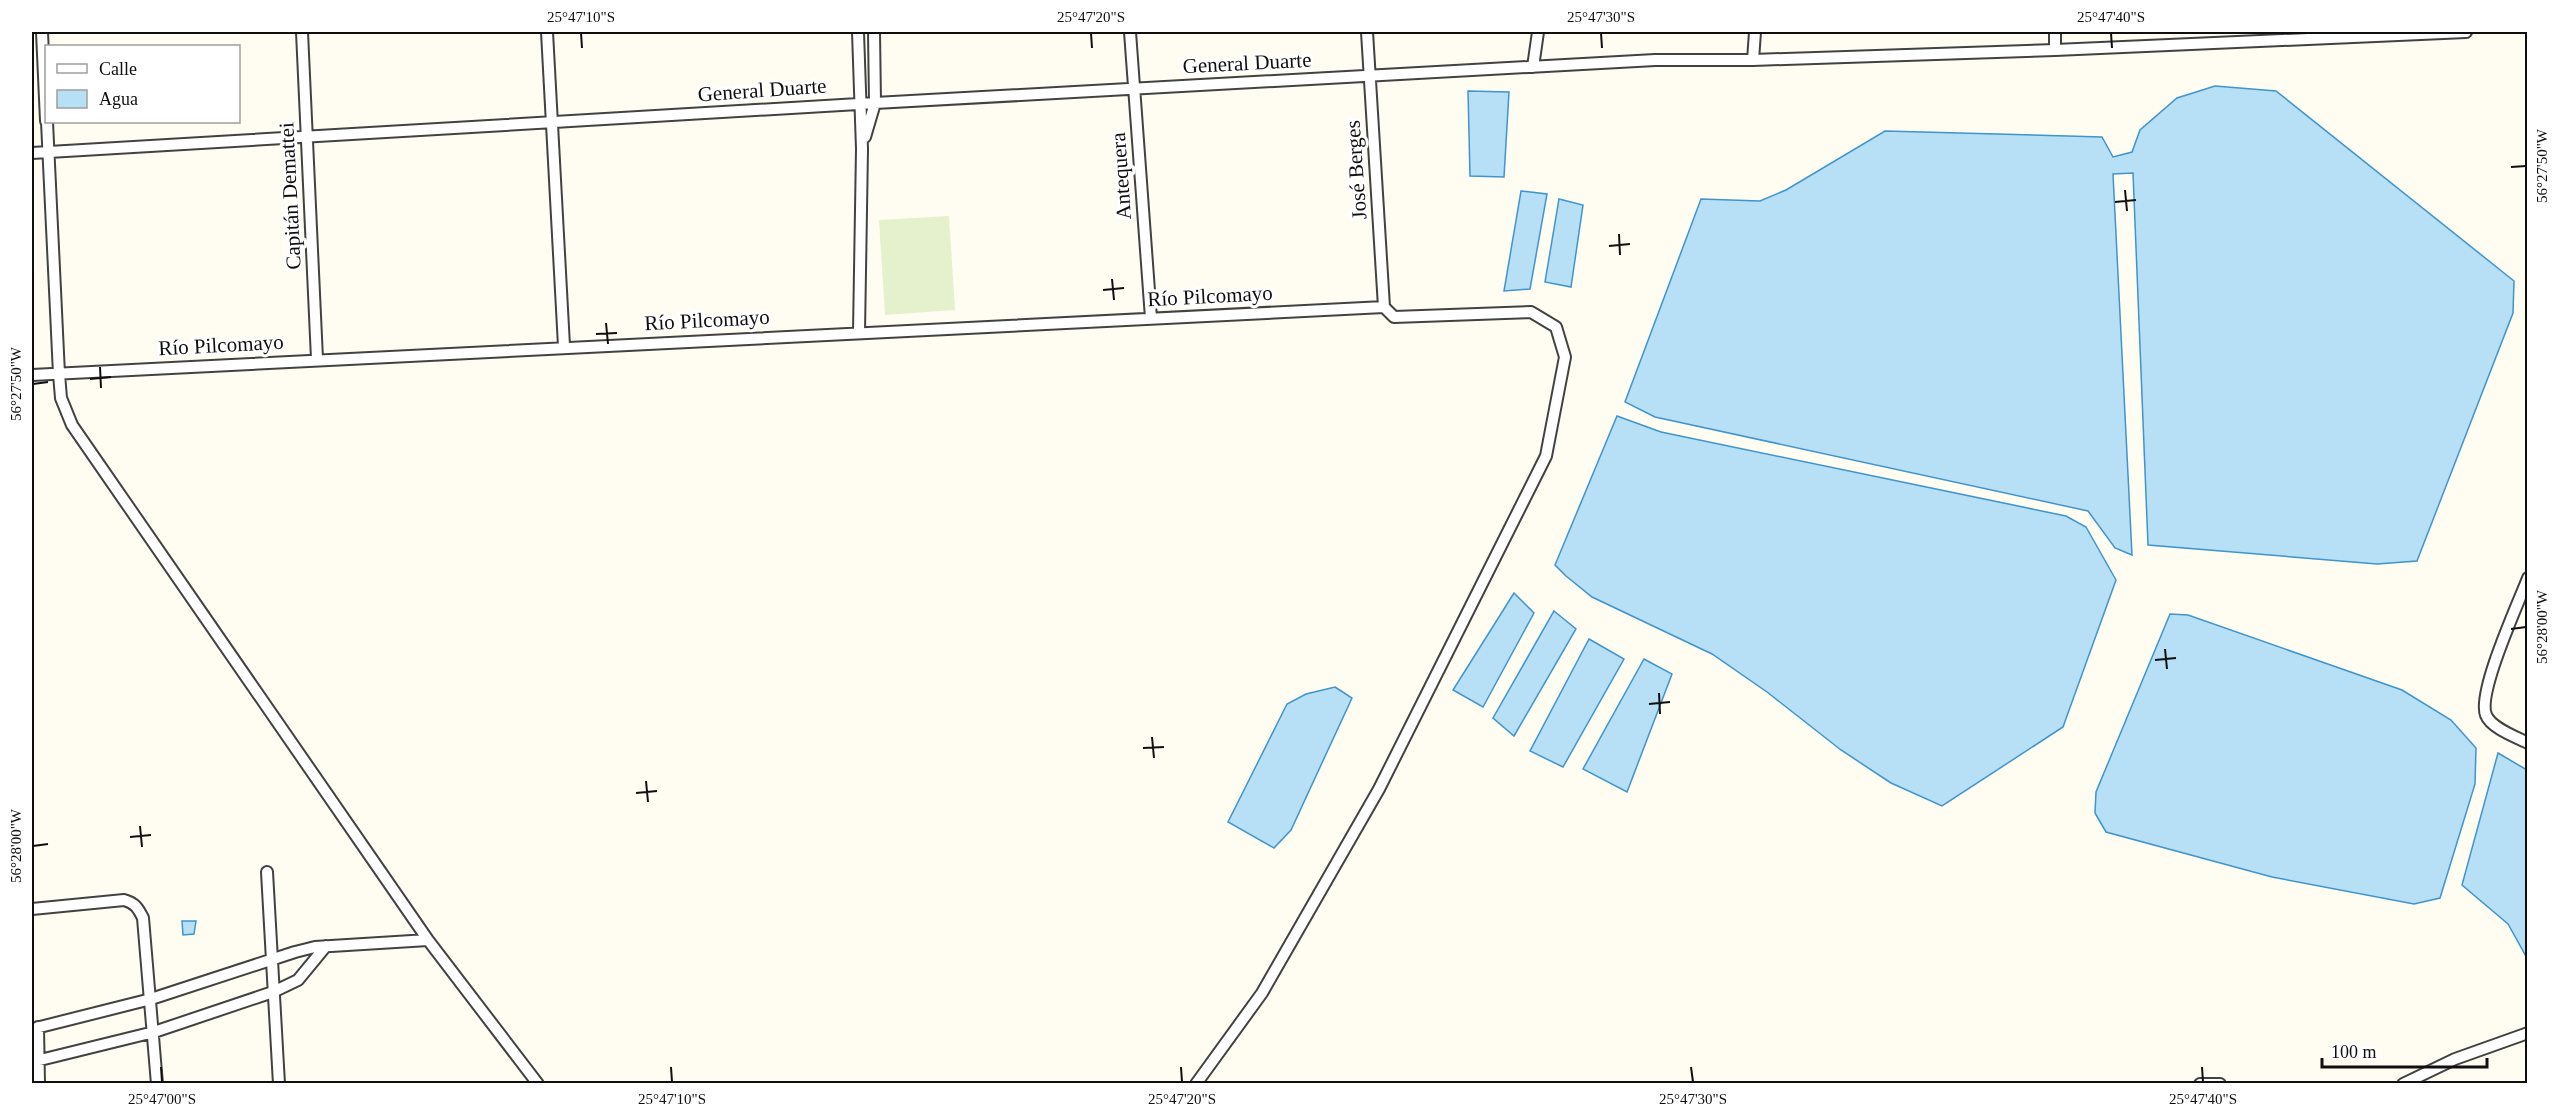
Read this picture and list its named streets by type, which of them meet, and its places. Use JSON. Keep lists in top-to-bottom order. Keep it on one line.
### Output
{"streets":{"street":["General Duarte","José Berges","Antequera","Capitán Demattei","Río Pilcomayo"]},"crossings":[["General Duarte","José Berges"],["General Duarte","Antequera"],["General Duarte","Capitán Demattei"],["José Berges","Río Pilcomayo"],["Antequera","Río Pilcomayo"],["Capitán Demattei","Río Pilcomayo"]],"legend":["Calle","Agua"],"scale_bar":"100 m","coordinates":["25°47'10\"S","25°47'20\"S","25°47'30\"S","25°47'40\"S","56°27'50\"W","56°28'00\"W","25°47'00\"S"]}
